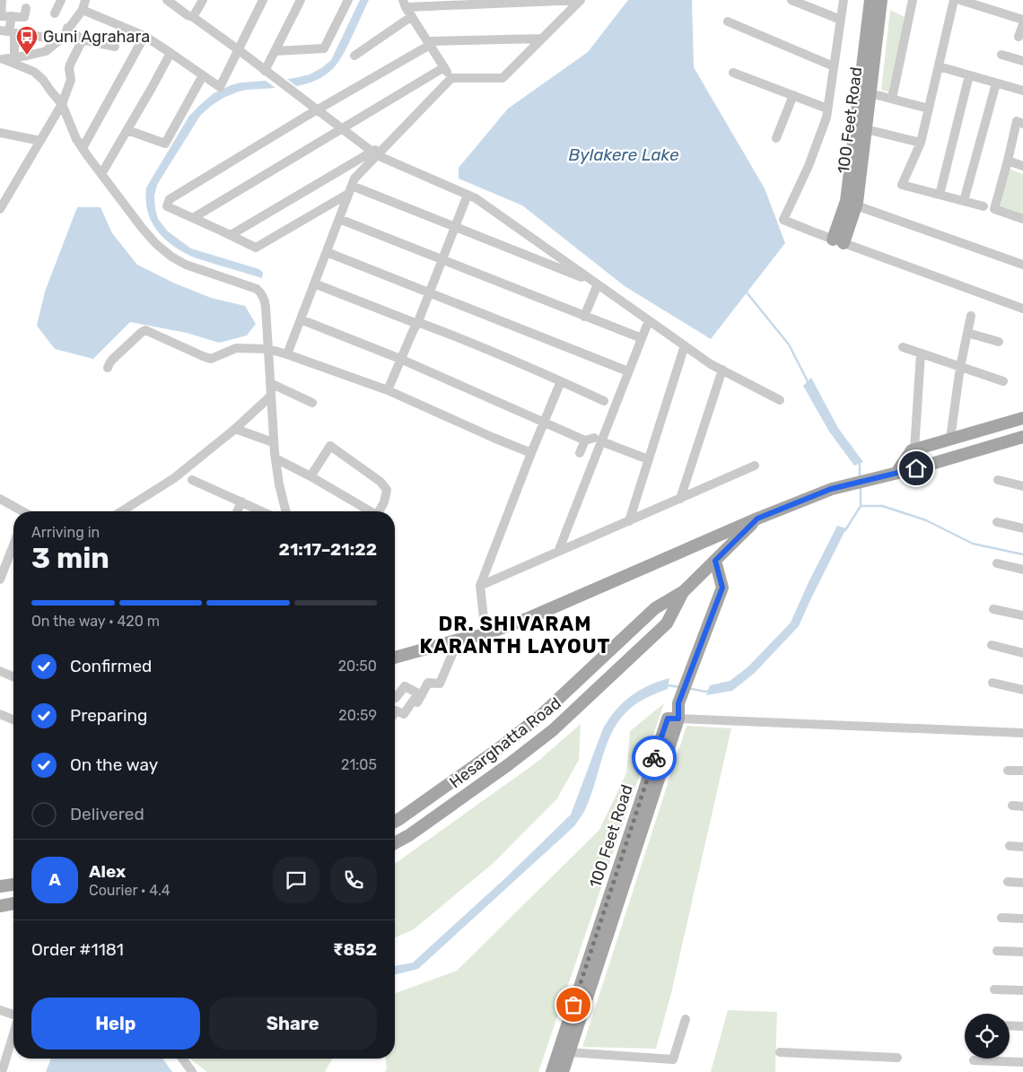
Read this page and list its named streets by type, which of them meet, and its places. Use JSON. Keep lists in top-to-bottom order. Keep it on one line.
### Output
{"streets":{"main road":["100 Feet Road","Hesarghatta Road"]},"districts":["DR. SHIVARAM KARANTH LAYOUT"],"water":["Bylakere Lake"],"places":{"bus stop":["Guni Agrahara"]},"page":{"heading":["3 min","Arriving in","21:17–21:22"],"panel":["Alex","Courier · 4.4","Order #1181","₹852"],"bar":"On the way · 420 m","list":[["Confirmed","20:50"],["Preparing","20:59"],["On the way","21:05"],"Delivered"],"round":"A","buttons":["Help","Share"]}}
